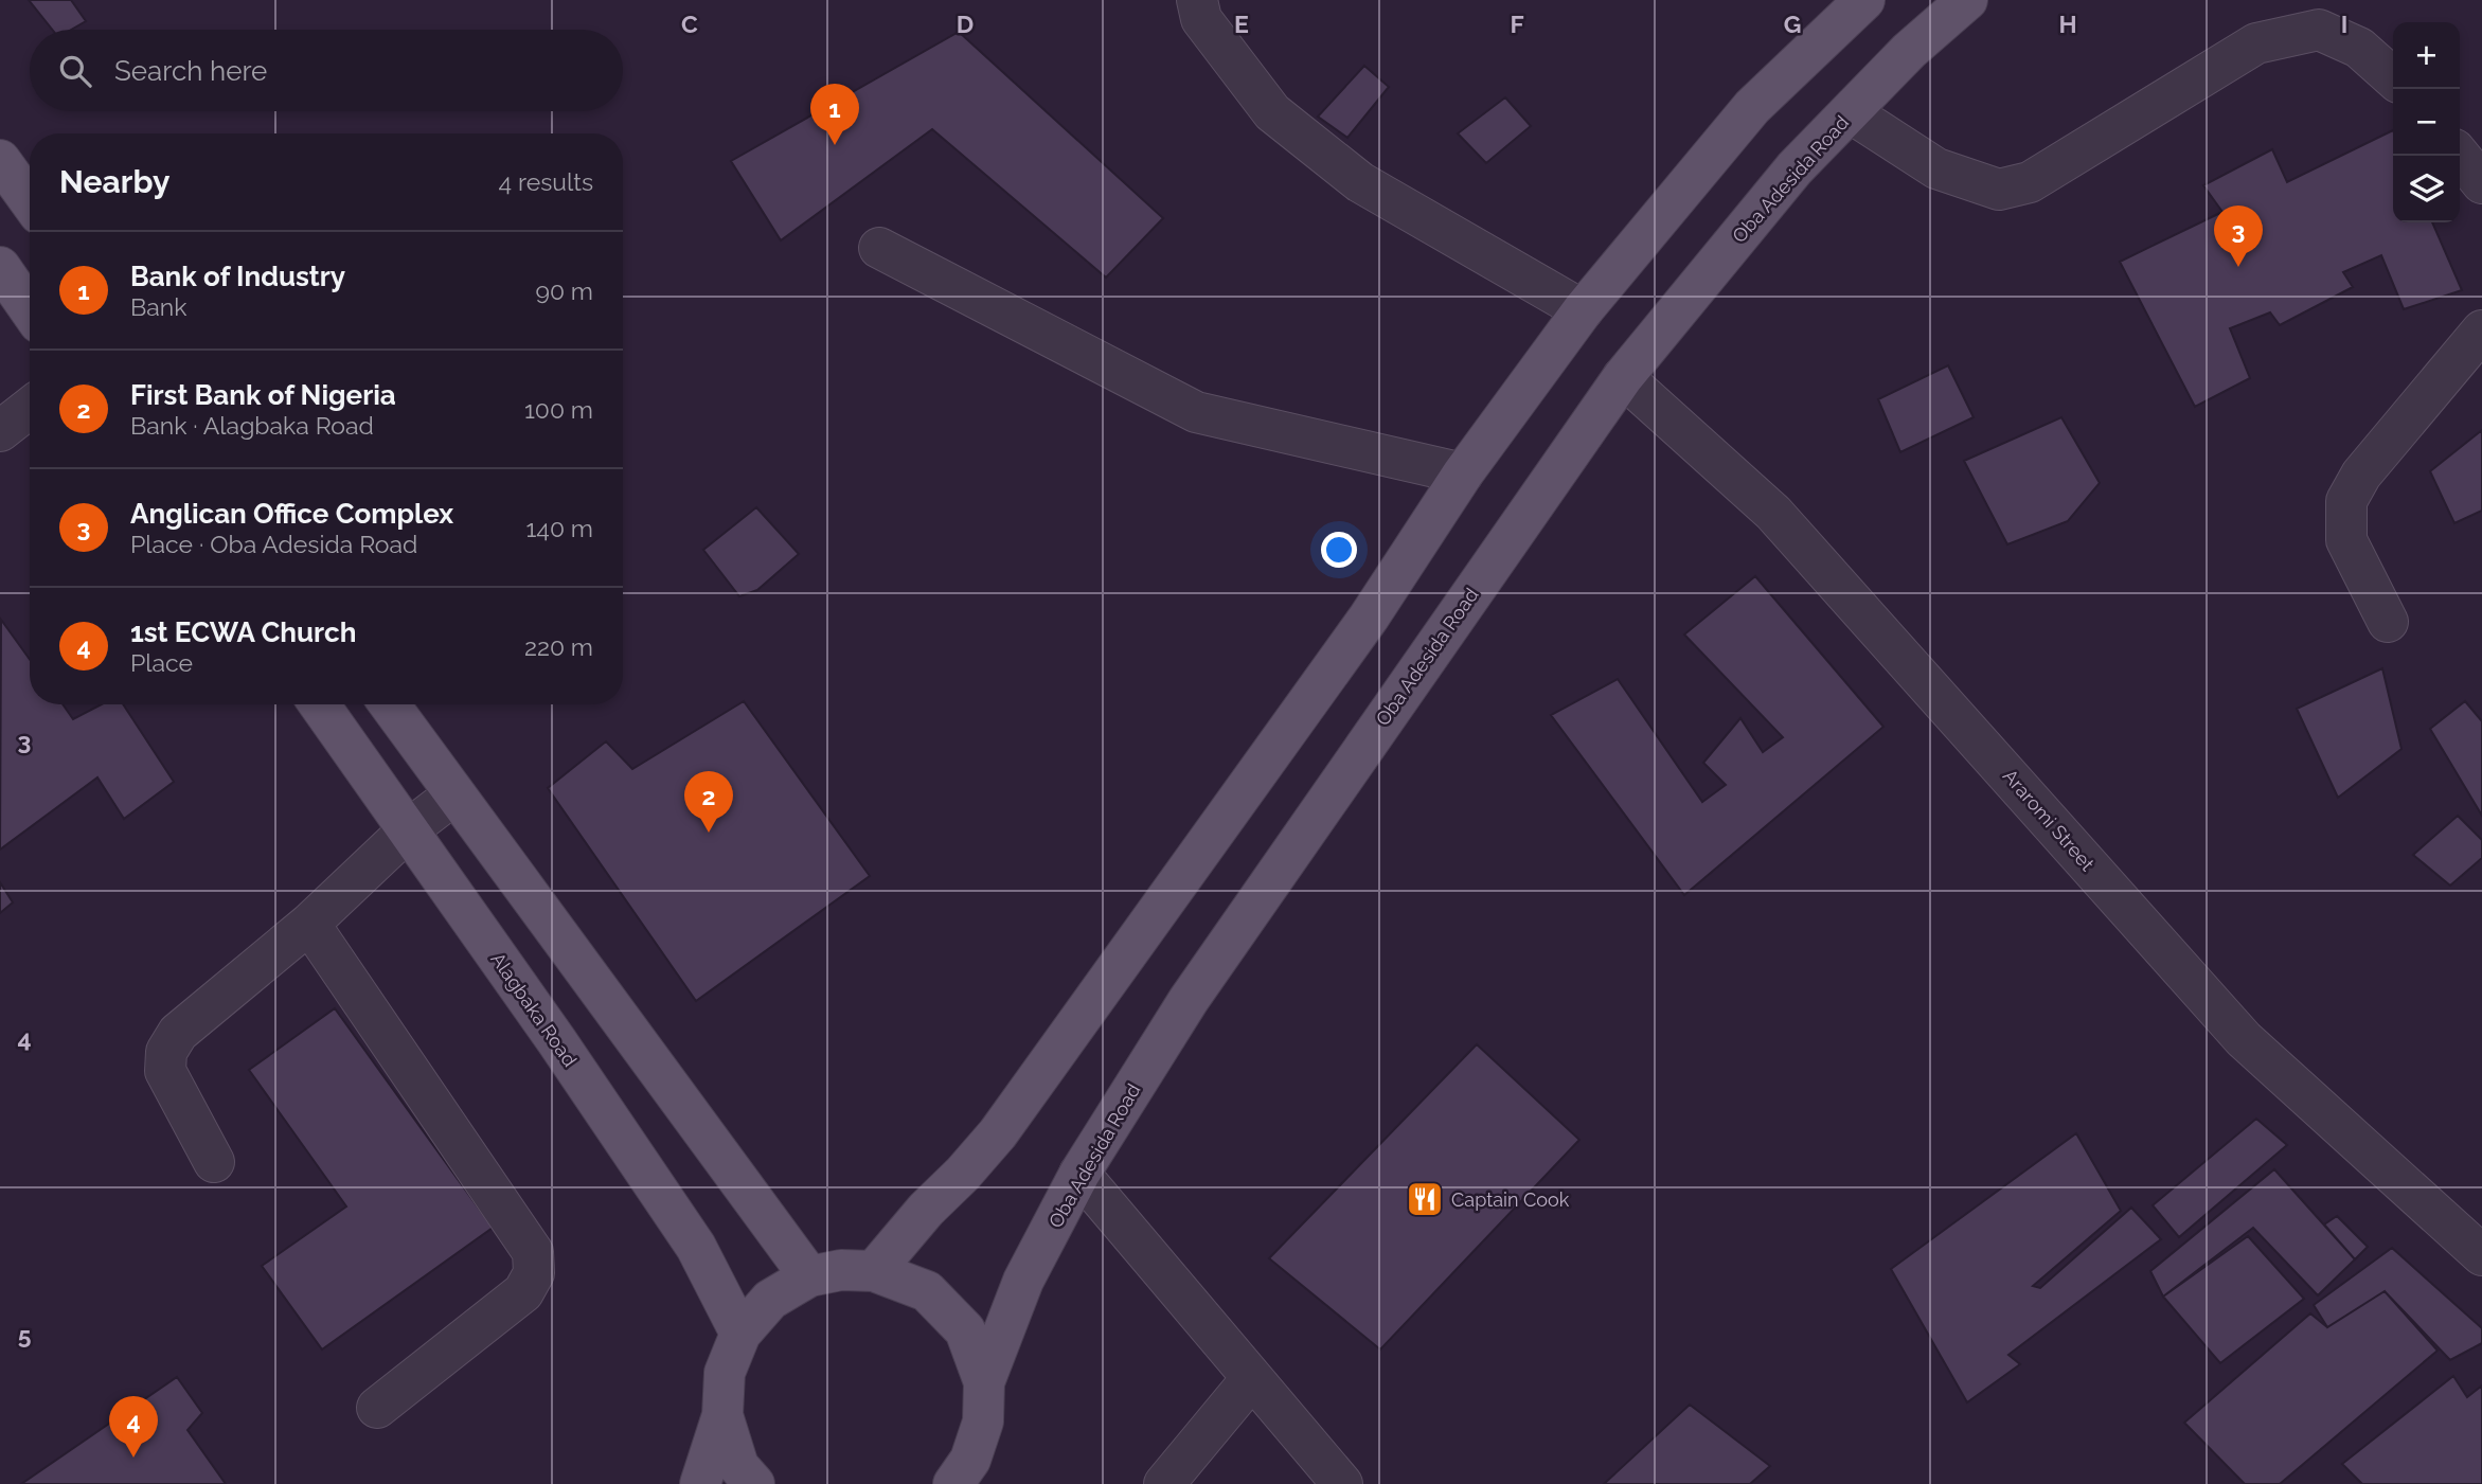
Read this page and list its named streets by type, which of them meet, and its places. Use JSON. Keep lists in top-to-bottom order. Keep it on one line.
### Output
{"streets":{"main road":["Oba Adesida Road","Alagbaka Road"],"street":["Araromi Street"]},"crossings":[["Oba Adesida Road","Araromi Street"]],"places":{"restaurant":["Captain Cook"]},"page":{"map_buttons":["+","−"],"search":"Search here","pins":["1","3","2","4"],"heading":["Nearby","4 results"],"list":[{"mark":"1","name":"Bank of Industry","note":"Bank","value":"90 m"},{"mark":"2","name":"First Bank of Nigeria","note":"Bank · Alagbaka Road","value":"100 m"},{"mark":"3","name":"Anglican Office Complex","note":"Place · Oba Adesida Road","value":"140 m"},{"mark":"4","name":"1st ECWA Church","note":"Place","value":"220 m"}]},"grid":{"columns":["C","D","E","F","G","H","I"],"rows":["3","4","5"]}}
